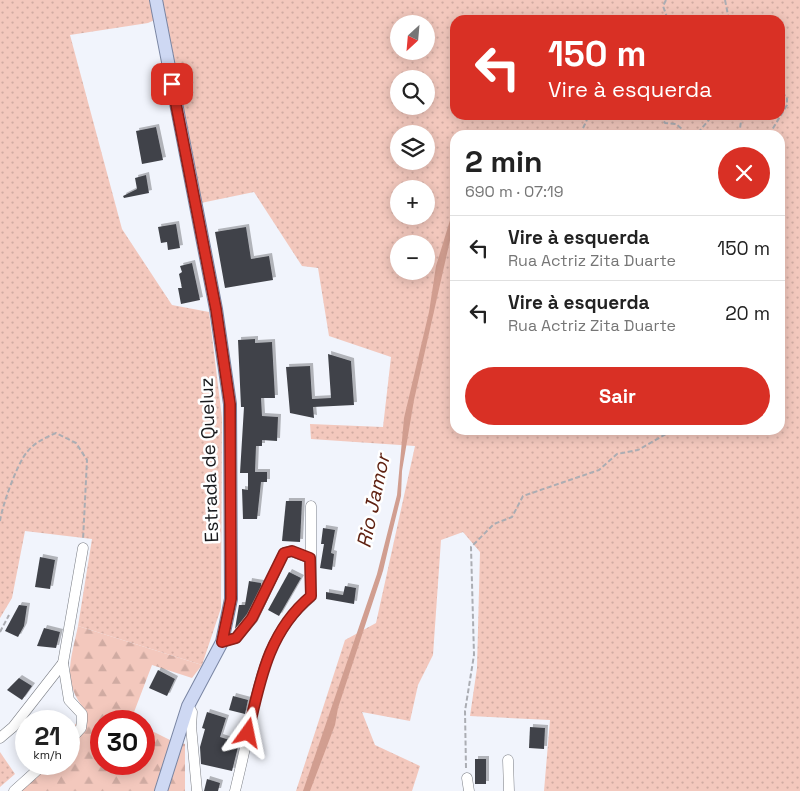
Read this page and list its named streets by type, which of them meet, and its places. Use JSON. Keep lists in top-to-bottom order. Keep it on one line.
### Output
{"streets":{"main road":["Estrada de Queluz"]},"water":["Rio Jamor"],"north":"bottom left","page":{"map_buttons":["+","−"],"turn":["150 m","Vire à esquerda"],"heading":["2 min","690 m · 07:19"],"list":[{"name":"Vire à esquerda","note":"Rua Actriz Zita Duarte","value":"150 m"},{"name":"Vire à esquerda","note":"Rua Actriz Zita Duarte","value":"20 m"}],"buttons":"Sair","speed":"21 km/h","limit":"30"}}
